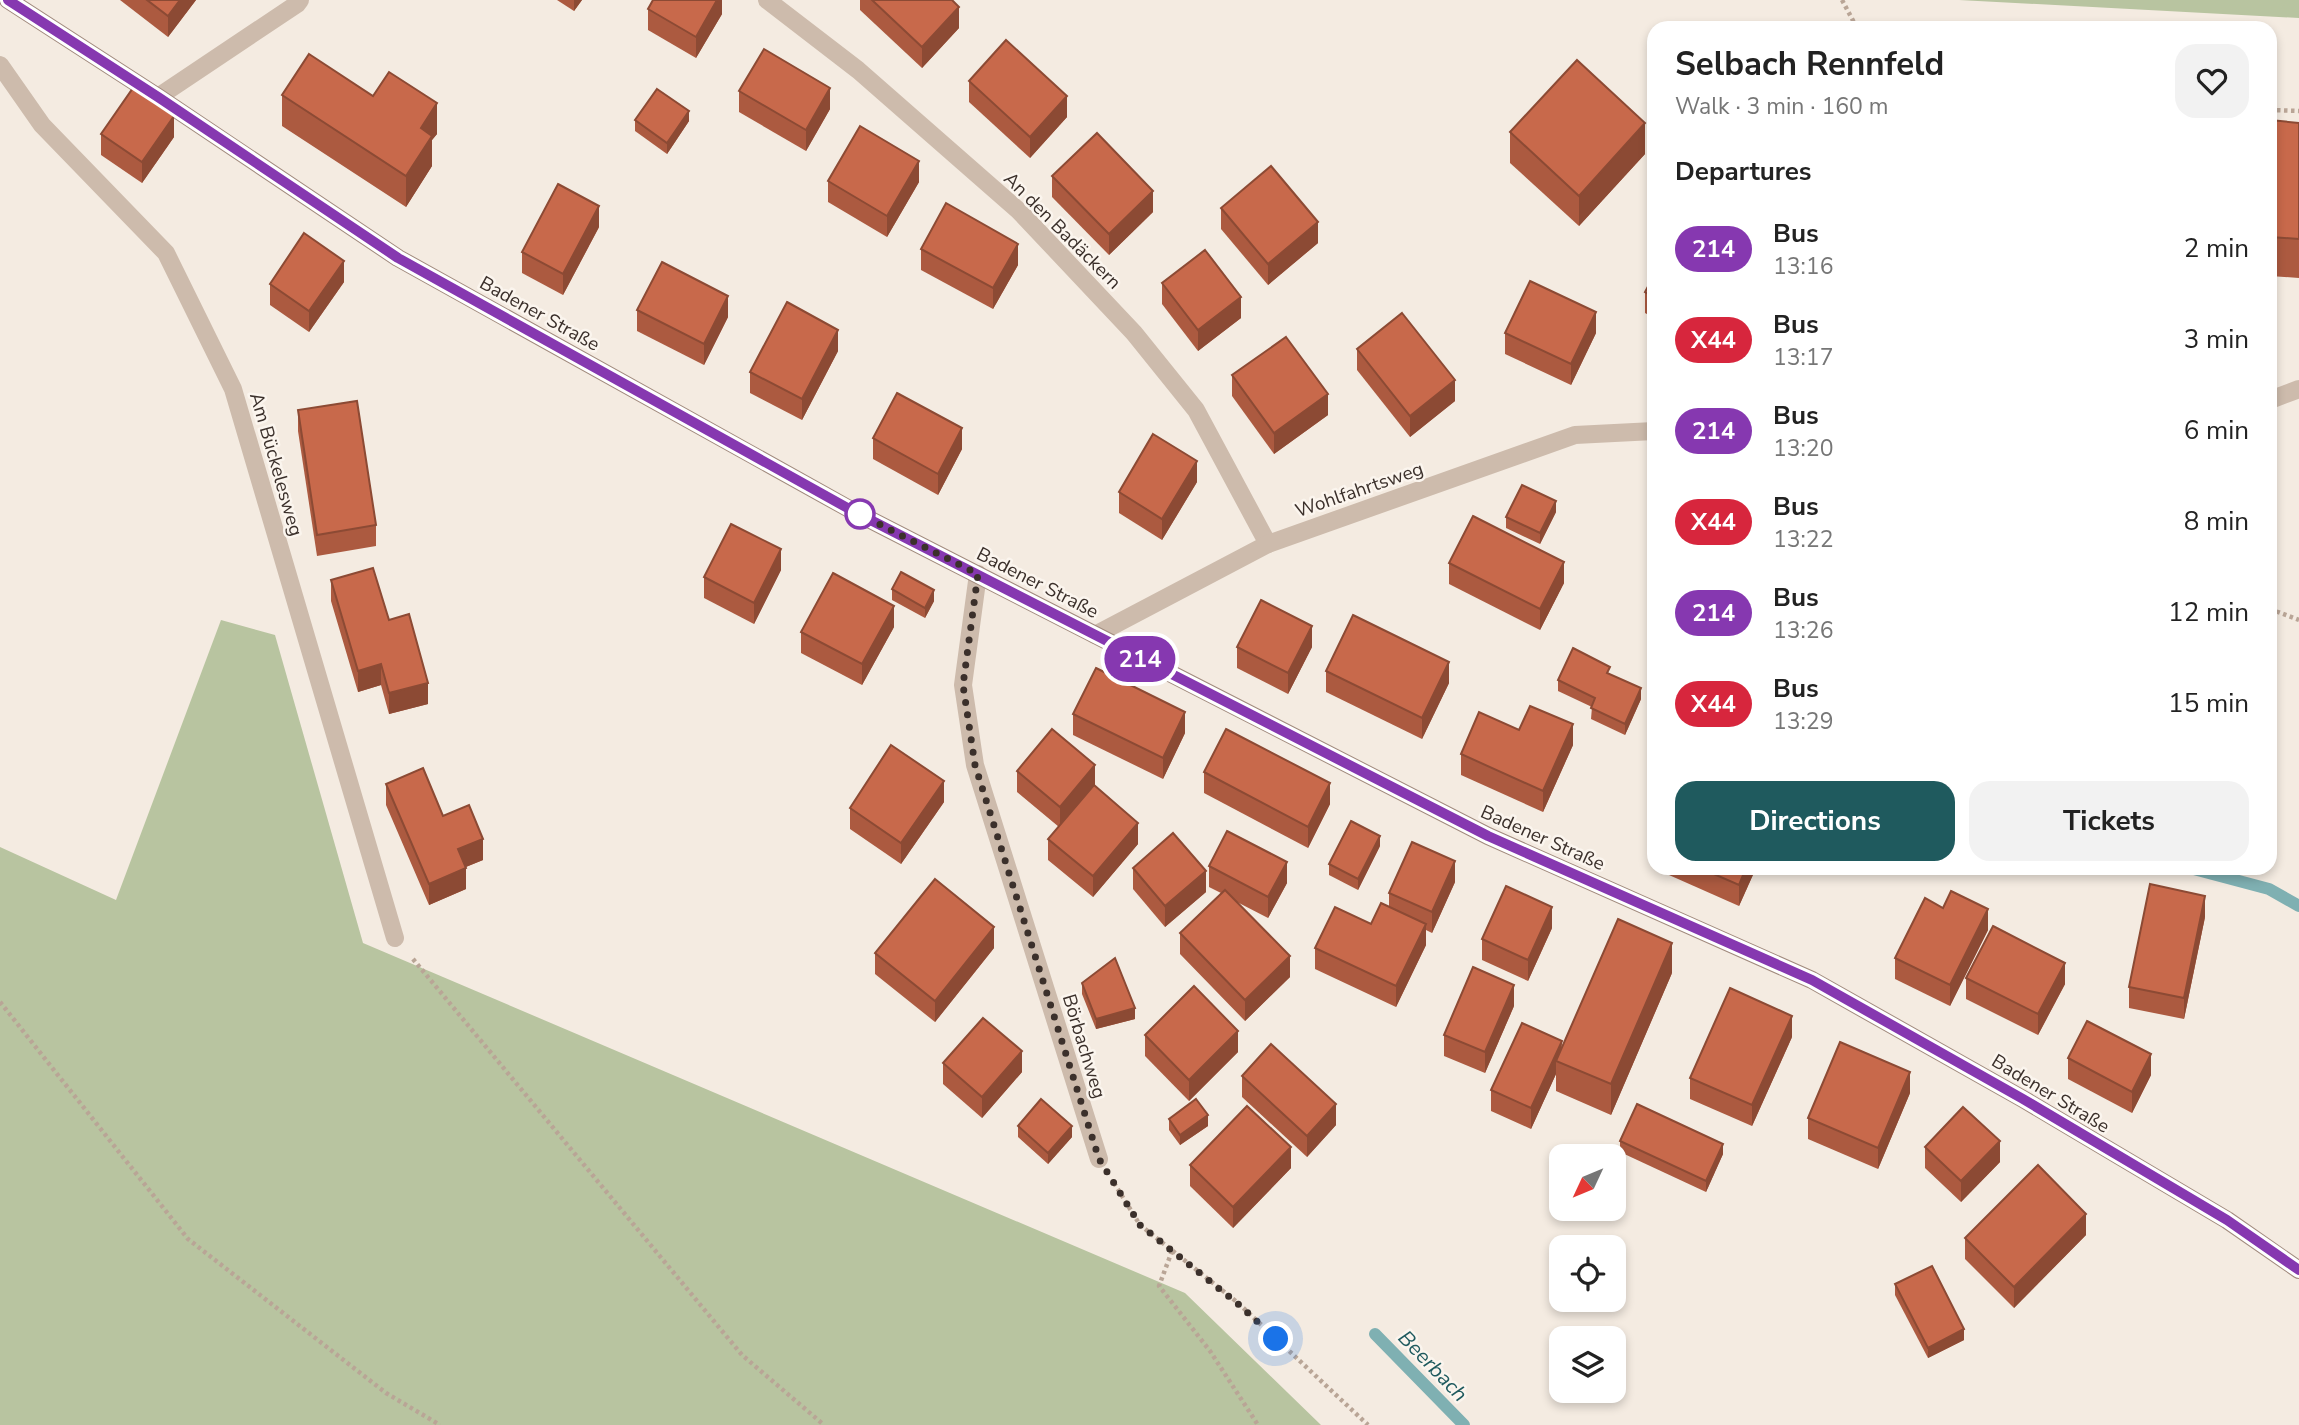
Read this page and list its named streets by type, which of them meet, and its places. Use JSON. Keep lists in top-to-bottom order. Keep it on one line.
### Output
{"streets":{"main road":["Badener Straße"],"street":["An den Badäckern","Am Bückelesweg","Wohlfahrtsweg","Börbachweg"]},"crossings":[["An den Badäckern","Wohlfahrtsweg"],["Badener Straße","Wohlfahrtsweg"],["Badener Straße","Börbachweg"]],"water":["Beerbach"],"lines":["bus line 214"],"north":"bottom left","page":{"on_map":"214","heading":[["Selbach Rennfeld","Walk · 3 min · 160 m"],"Departures"],"list":[{"mark":"214","name":"Bus","note":"13:16","value":"2 min"},{"mark":"X44","name":"Bus","note":"13:17","value":"3 min"},{"mark":"214","name":"Bus","note":"13:20","value":"6 min"},{"mark":"X44","name":"Bus","note":"13:22","value":"8 min"},{"mark":"214","name":"Bus","note":"13:26","value":"12 min"},{"mark":"X44","name":"Bus","note":"13:29","value":"15 min"}],"buttons":["Directions","Tickets"]}}
